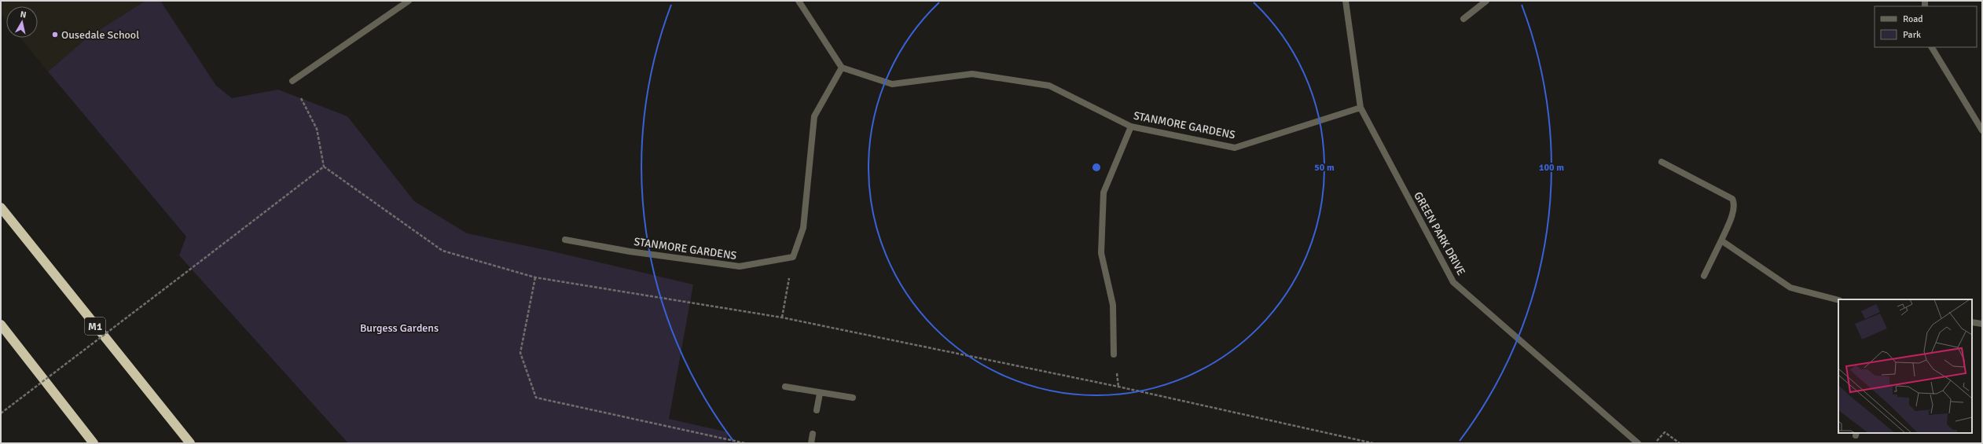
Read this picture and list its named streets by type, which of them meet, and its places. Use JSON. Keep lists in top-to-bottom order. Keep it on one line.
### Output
{"streets":{"highway":["M1"],"street":["STANMORE GARDENS","GREEN PARK DRIVE"]},"crossings":[["STANMORE GARDENS","GREEN PARK DRIVE"]],"parks":["Burgess Gardens"],"places":["Ousedale School"],"legend":["Road","Park"],"north":"top","rings":["50 m","100 m"]}
